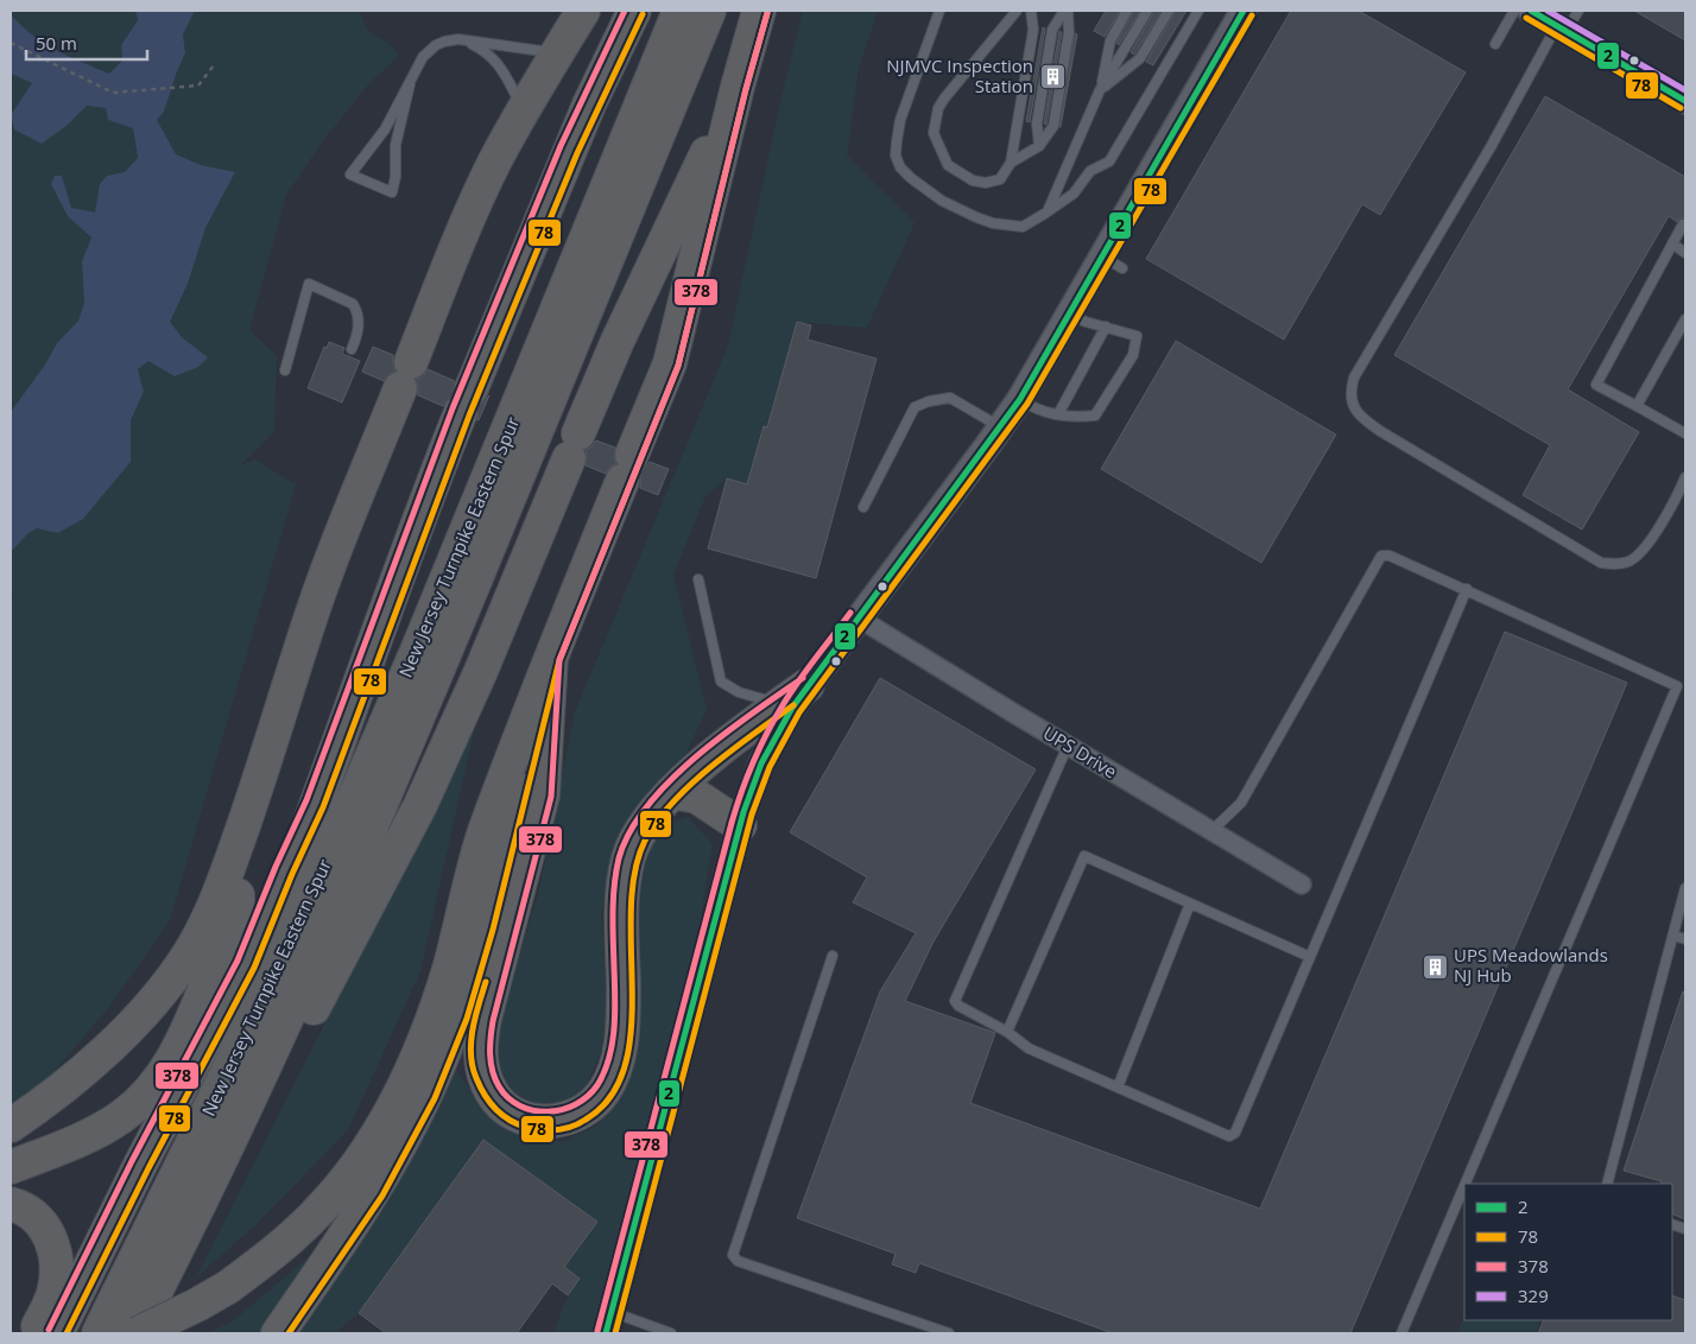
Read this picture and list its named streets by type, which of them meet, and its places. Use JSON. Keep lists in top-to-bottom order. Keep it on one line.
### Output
{"streets":{"highway":["New Jersey Turnpike Eastern Spur"],"street":["UPS Drive"]},"places":{"building":["NJMVC Inspection Station","UPS Meadowlands NJ Hub"]},"lines":["transit line 2","transit line 378","transit line 329","transit line 78"],"legend":["2","78","378","329"],"scale_bar":"50 m"}
